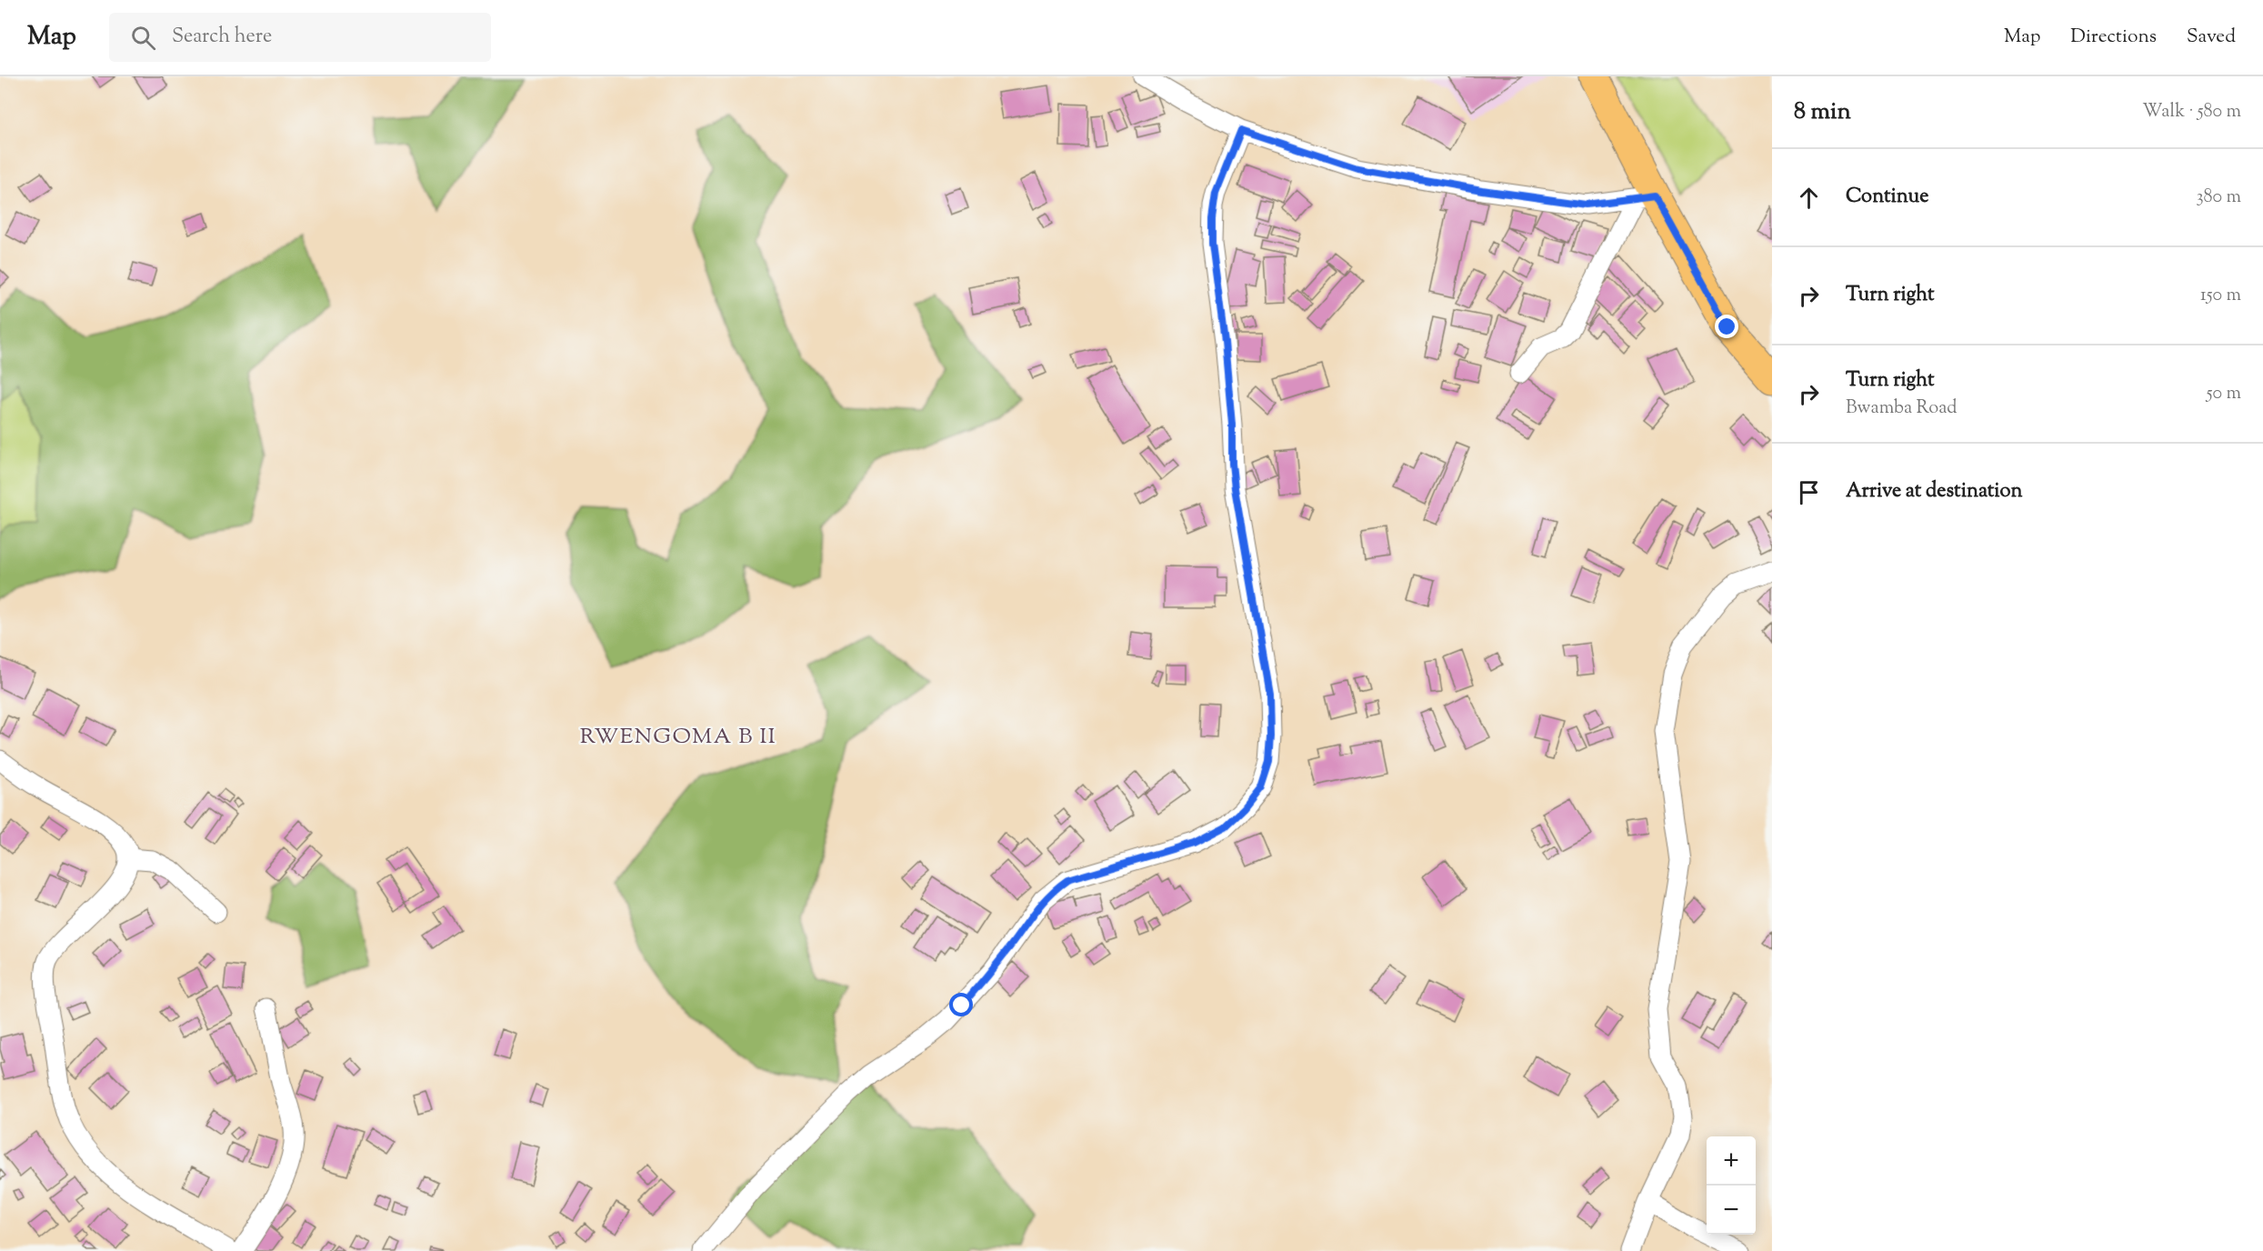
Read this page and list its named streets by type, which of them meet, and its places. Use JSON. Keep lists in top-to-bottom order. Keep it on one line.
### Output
{"districts":["RWENGOMA B II"],"page":{"header":"Map","search":"Search here","nav":["Map","Directions","Saved"],"heading":["8 min","Walk · 580 m"],"list":[["Continue","380 m"],["Turn right","150 m"],["Turn right","Bwamba Road","50 m"],"Arrive at destination"],"map_buttons":["+","−"]}}
